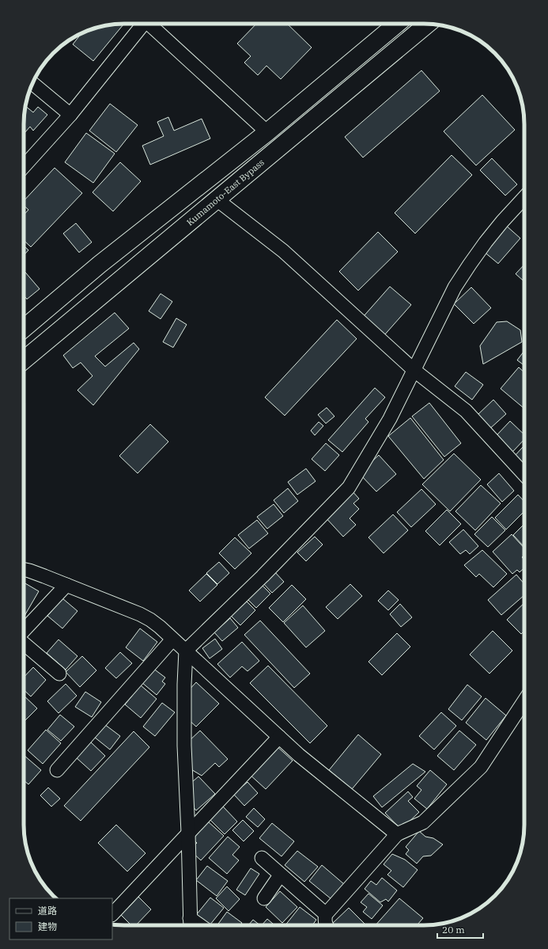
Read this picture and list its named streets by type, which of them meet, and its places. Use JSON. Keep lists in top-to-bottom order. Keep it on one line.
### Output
{"streets":{"highway":["Kumamoto-East Bypass"]},"legend":["道路","建物"],"scale_bar":"20 m"}
